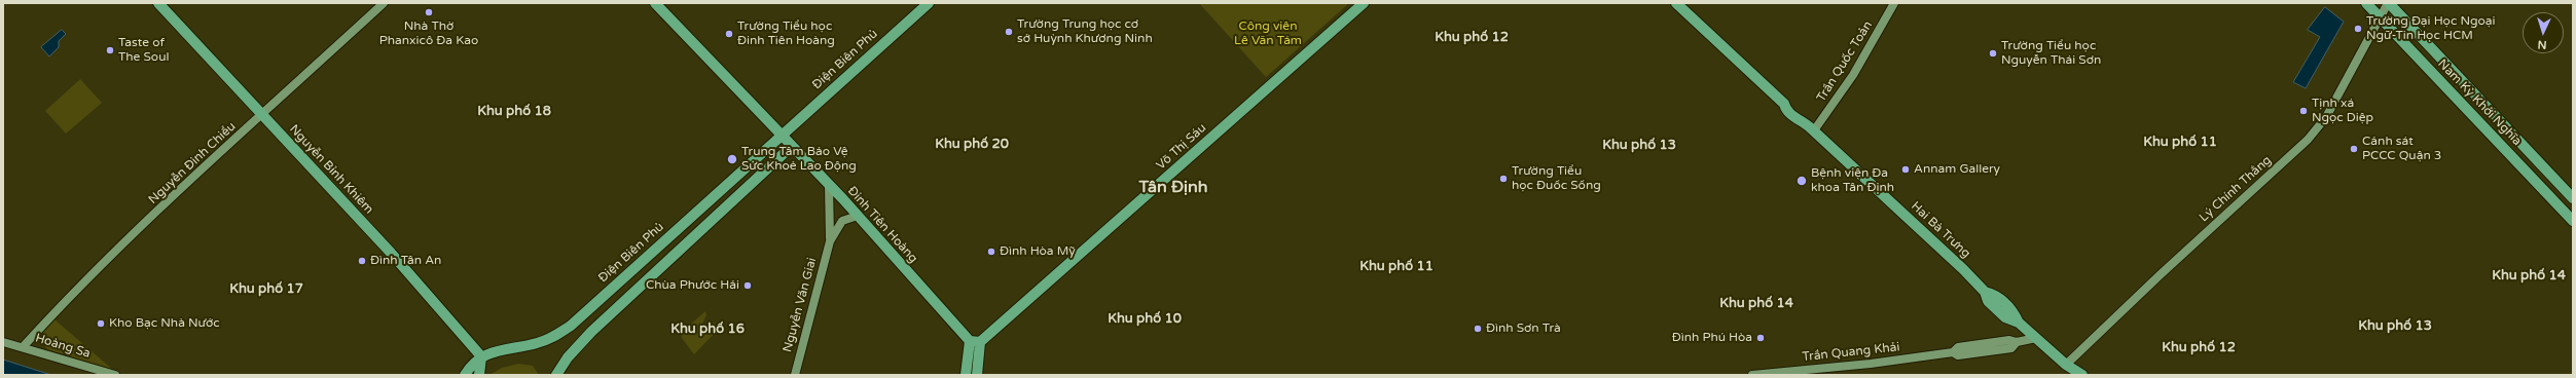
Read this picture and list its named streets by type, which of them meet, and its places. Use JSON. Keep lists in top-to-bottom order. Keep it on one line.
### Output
{"streets":{"main road":["Điện Biên Phủ","Nam Kỳ Khởi Nghĩa","Võ Thị Sáu","Nguyễn Bỉnh Khiêm","Đinh Tiên Hoàng","Hai Bà Trưng","Ðiện Biên Phủ"],"street":["Trần Quốc Toản","Nguyễn Đình Chiểu","Lý Chính Thắng","Nguyễn Văn Giai","Hoàng Sa","Trần Quang Khải"]},"crossings":[["Điện Biên Phủ","Đinh Tiên Hoàng"],["Điện Biên Phủ","Ðiện Biên Phủ"],["Trần Quốc Toản","Hai Bà Trưng"],["Nam Kỳ Khởi Nghĩa","Lý Chính Thắng"],["Võ Thị Sáu","Đinh Tiên Hoàng"],["Nguyễn Đình Chiểu","Nguyễn Bỉnh Khiêm"],["Nguyễn Đình Chiểu","Hoàng Sa"],["Nguyễn Bỉnh Khiêm","Ðiện Biên Phủ"],["Lý Chính Thắng","Hai Bà Trưng"],["Đinh Tiên Hoàng","Ðiện Biên Phủ"],["Đinh Tiên Hoàng","Nguyễn Văn Giai"],["Hai Bà Trưng","Trần Quang Khải"]],"districts":["Khu phố 12","Khu phố 18","Khu phố 11","Khu phố 20","Khu phố 13","Tân Định","Khu phố 11","Khu phố 14","Khu phố 17","Khu phố 14","Khu phố 10","Khu phố 13","Khu phố 16","Khu phố 12"],"parks":["Công viên Lê Văn Tám"],"places":["Nhà Thờ Phanxicô Đa Kao","Trường Đại Học Ngoại Ngữ-Tin Học HCM","Trường Trung học cơ sở Huỳnh Khương Ninh","Trường Tiểu học Đinh Tiên Hoàng","Taste of The Soul","Trường Tiểu học Nguyễn Thái Sơn","Tịnh xá Ngọc Diệp","Cảnh sát PCCC Quận 3","Trung Tâm Bảo Vệ Sức Khoẻ Lao Động","Annam Gallery","Trường Tiểu học Đuốc Sống","Bệnh viện Đa khoa Tân Định","Đình Hòa Mỹ","Đình Tân An","Chùa Phước Hải","Kho Bạc Nhà Nước","Đình Sơn Trà","Đình Phú Hòa"],"north":"bottom"}
